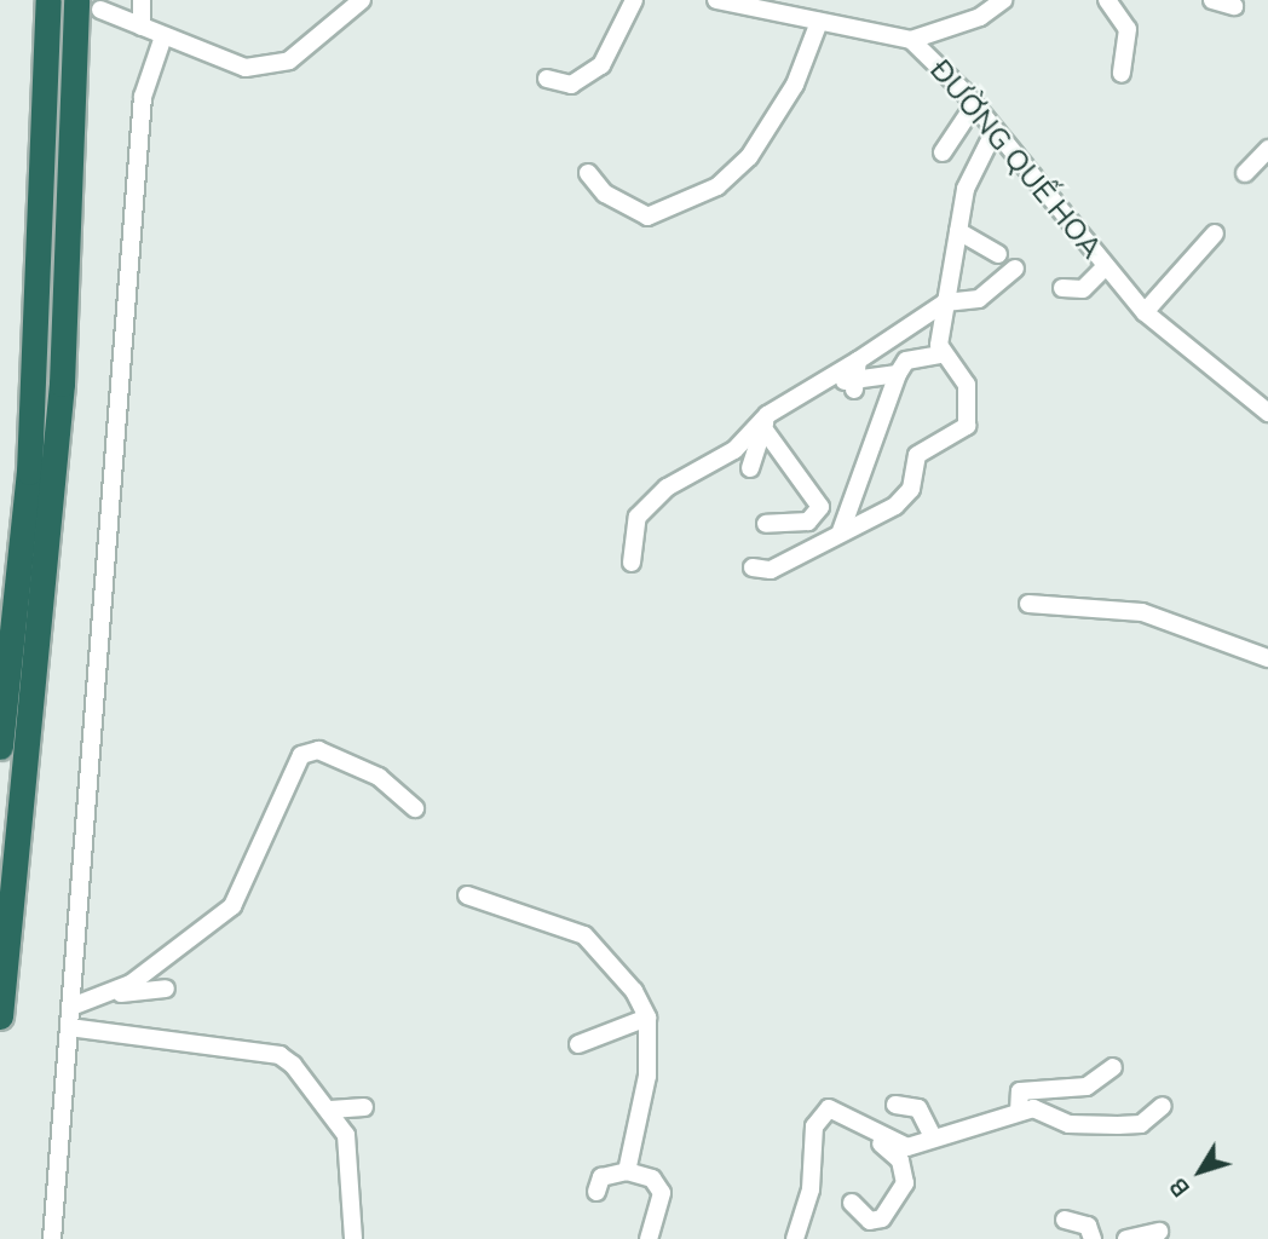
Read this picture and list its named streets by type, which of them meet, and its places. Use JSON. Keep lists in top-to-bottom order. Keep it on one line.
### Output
{"streets":{"street":["ĐƯỜNG QUẾ HOA"]},"north":"bottom left"}
